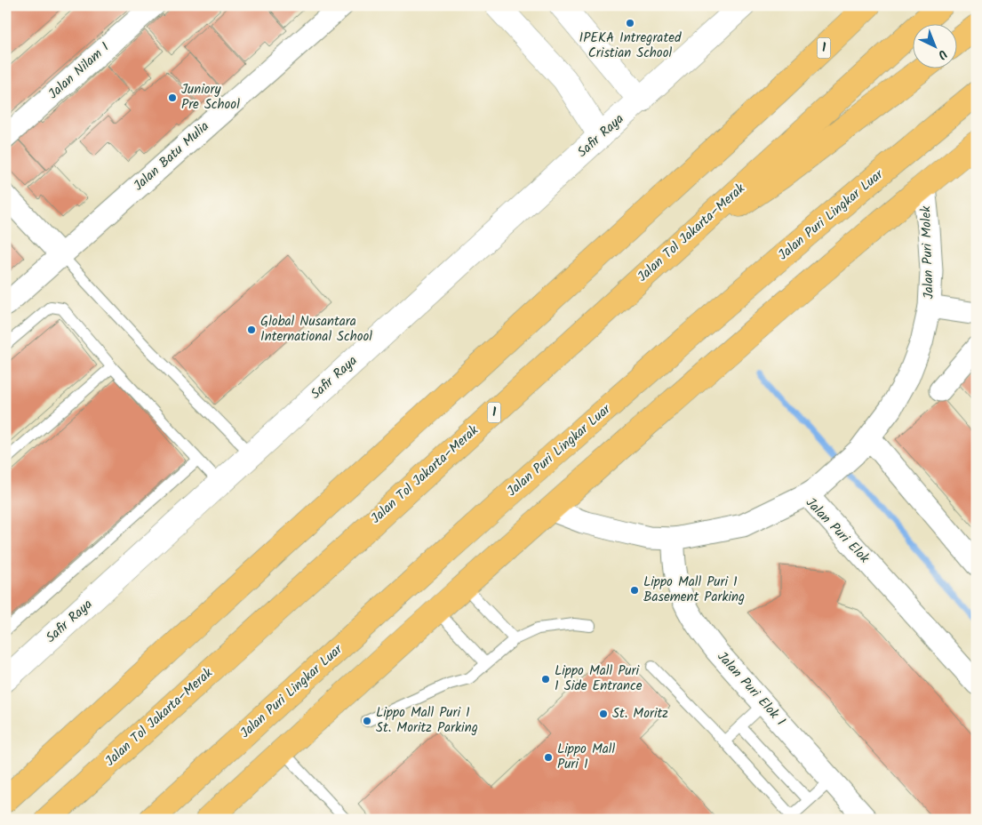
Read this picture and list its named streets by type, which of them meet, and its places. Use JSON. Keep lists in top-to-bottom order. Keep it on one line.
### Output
{"streets":{"main road":["1","Jalan Puri Lingkar Luar","Jalan Tol Jakarta–Merak"],"street":["Jalan Nilam I","Safir Raya","Jalan Batu Mulia","Jalan Puri Molek","Jalan Puri Elok","Jalan Puri Elok 1"]},"crossings":[["Jalan Puri Molek","Jalan Puri Elok"],["Jalan Puri Elok","Jalan Puri Elok 1"]],"places":["IPEKA Intregrated Cristian School","Juniory Pre School","Global Nusantara International School","Lippo Mall Puri 1 Basement Parking","Lippo Mall Puri 1 Side Entrance","St. Moritz","Lippo Mall Puri 1 St. Moritz Parking","Lippo Mall Puri 1"],"north":"bottom right"}
